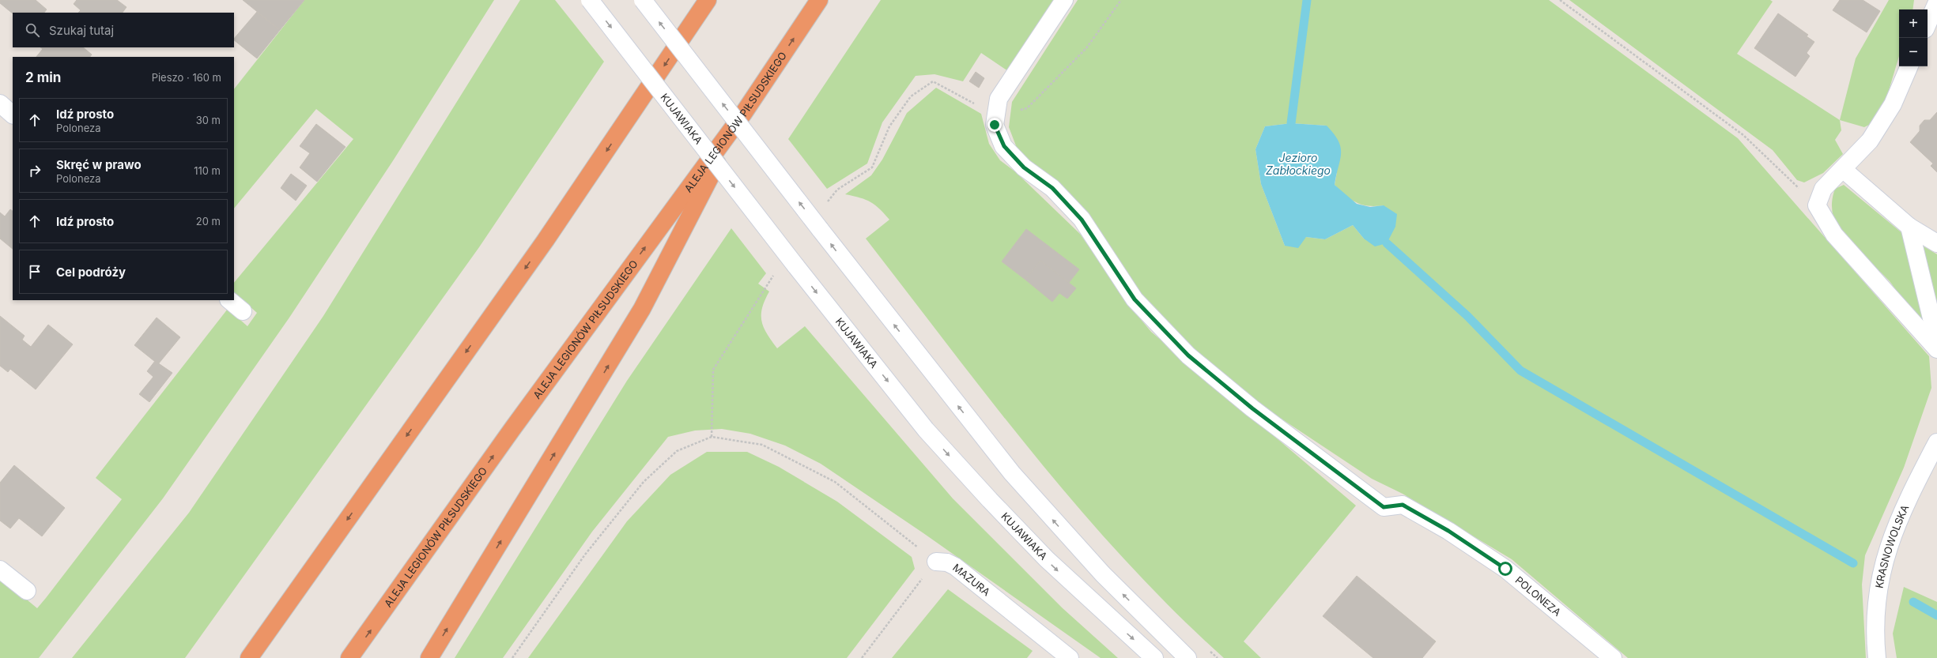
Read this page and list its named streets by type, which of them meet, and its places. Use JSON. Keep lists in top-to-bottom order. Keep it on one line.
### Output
{"streets":{"highway":["ALEJA LEGIONÓW PIŁSUDSKIEGO"],"street":["KUJAWIAKA","KRASNOWOLSKA","MAZURA","POLONEZA"]},"water":["Jezioro Zabłockiego"],"page":{"map_buttons":["+","−"],"search":"Szukaj tutaj","heading":["2 min","Pieszo · 160 m"],"list":[["Idź prosto","Poloneza","30 m"],["Skręć w prawo","Poloneza","110 m"],["Idź prosto","20 m"],"Cel podróży"]}}
